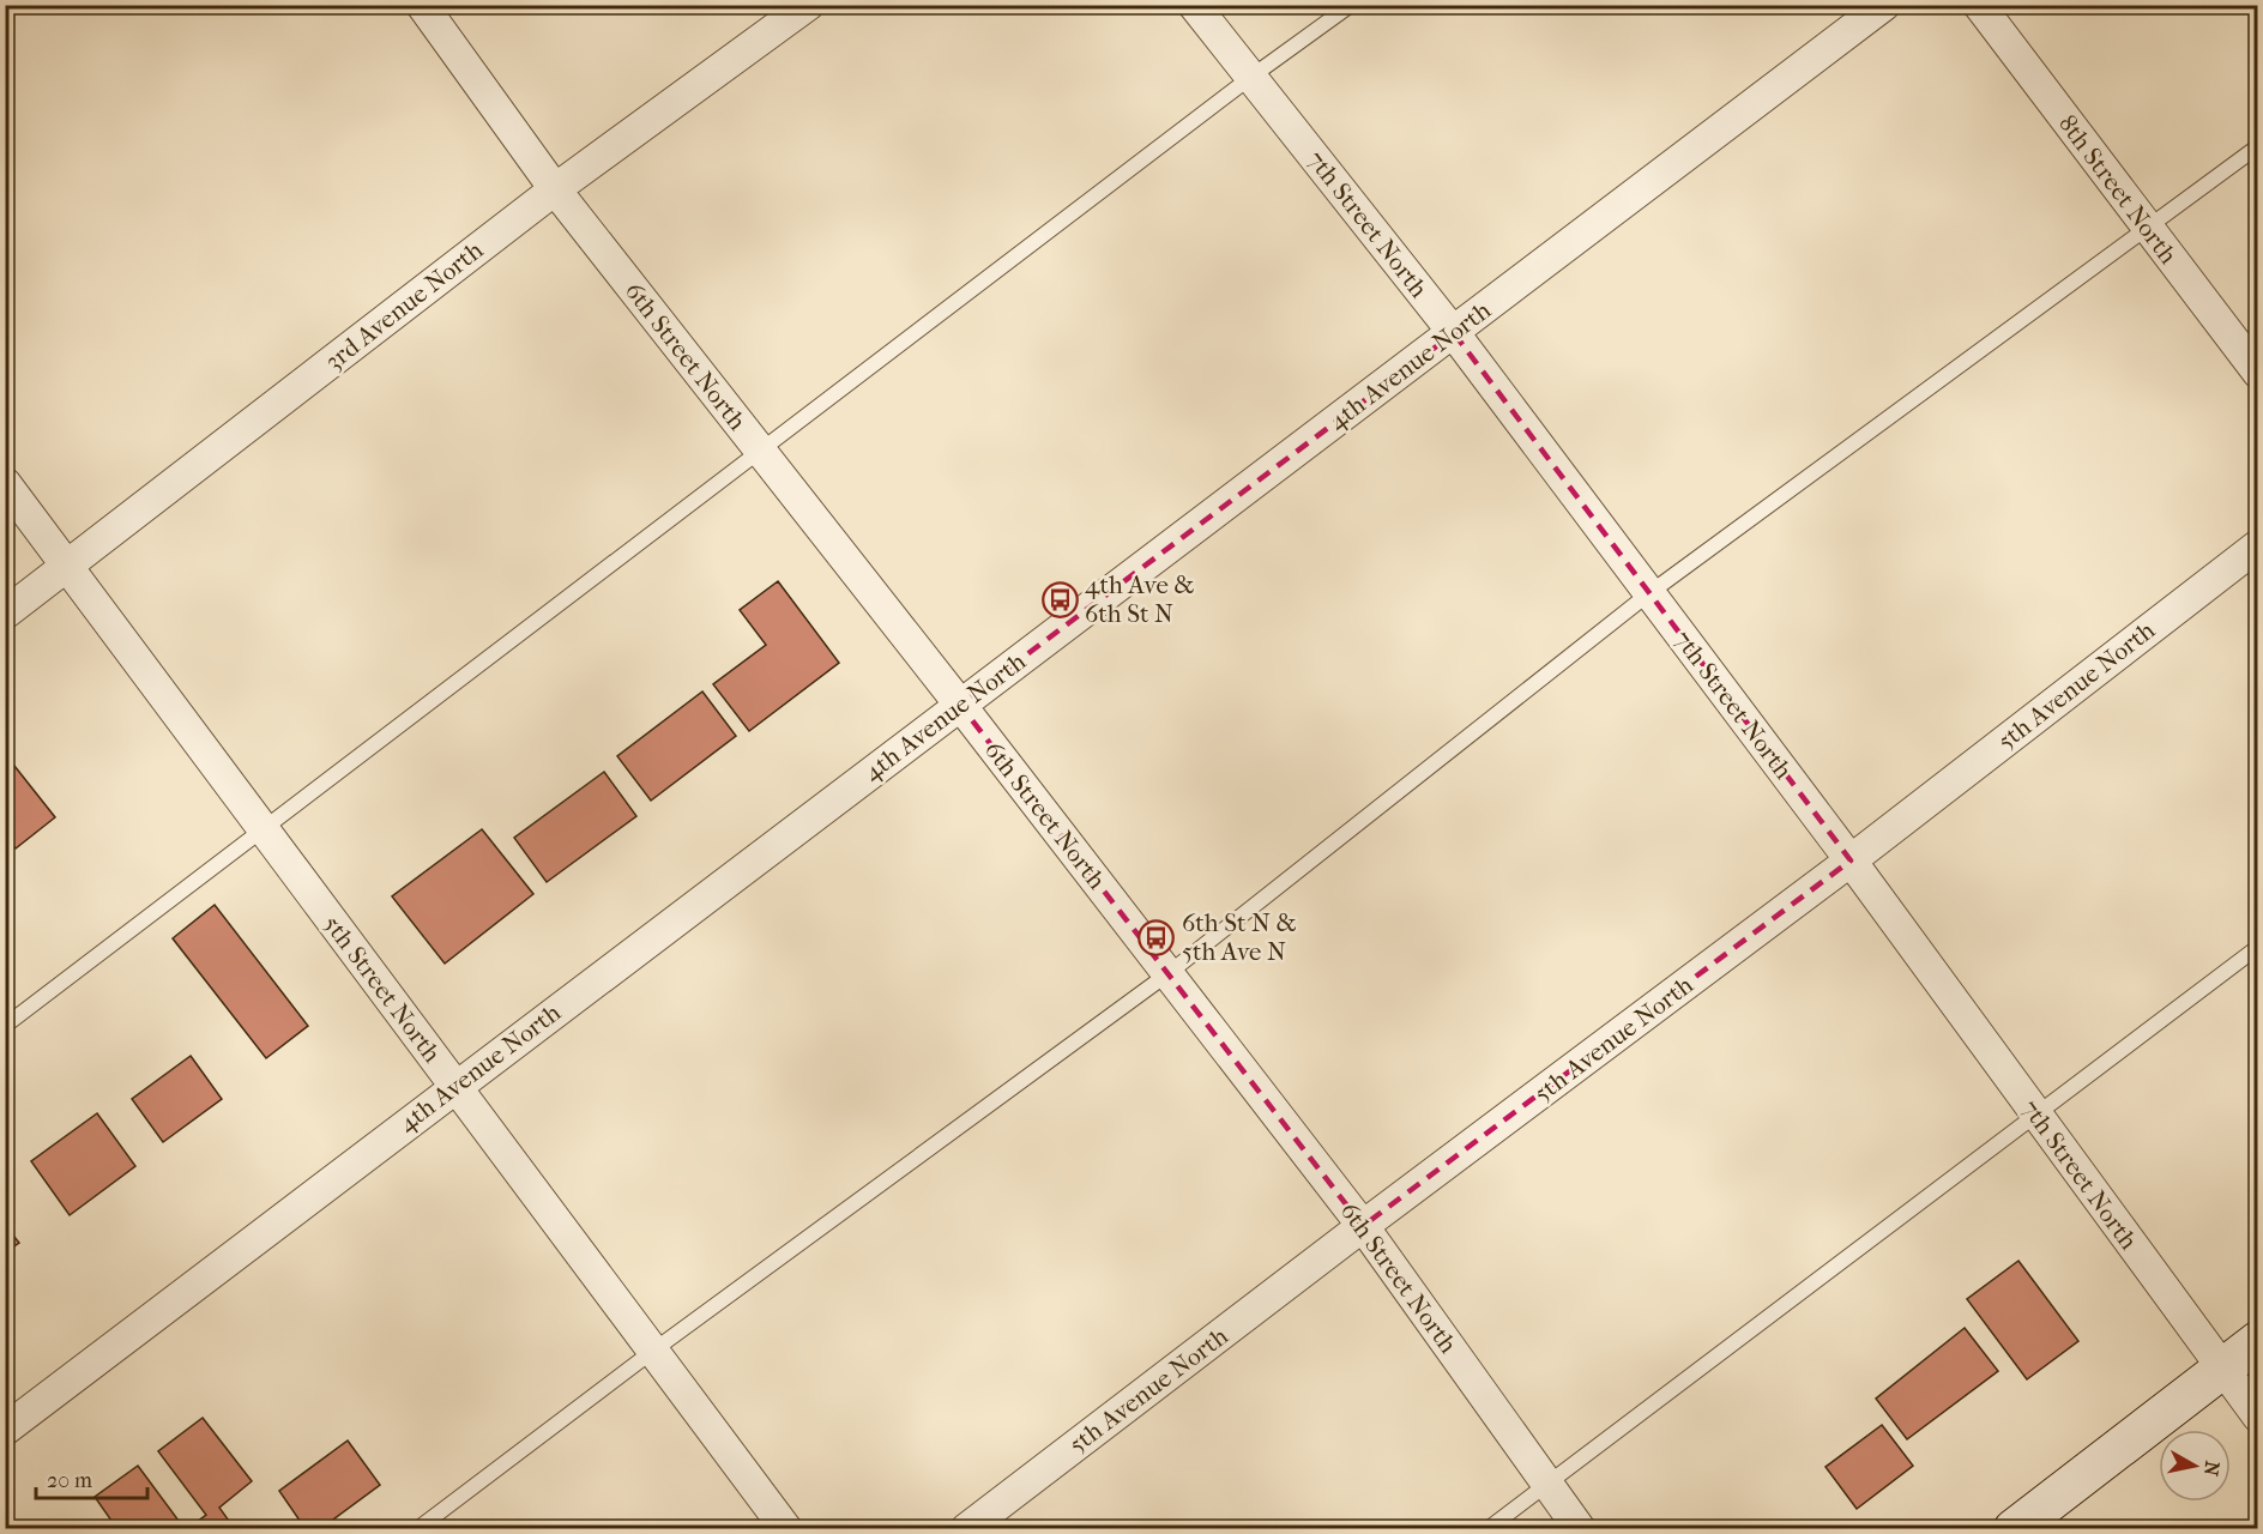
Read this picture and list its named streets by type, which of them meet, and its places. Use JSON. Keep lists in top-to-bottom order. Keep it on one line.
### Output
{"streets":{"street":["8th Street North","7th Street North","3rd Avenue North","6th Street North","4th Avenue North","5th Avenue North","5th Street North"]},"crossings":[["7th Street North","4th Avenue North"],["7th Street North","5th Avenue North"],["3rd Avenue North","6th Street North"],["3rd Avenue North","5th Street North"],["6th Street North","4th Avenue North"],["6th Street North","5th Avenue North"],["4th Avenue North","5th Street North"]],"places":{"bus stop":["4th Ave & 6th St N","6th St N & 5th Ave N"]},"scale_bar":"20 m","north":"right"}
